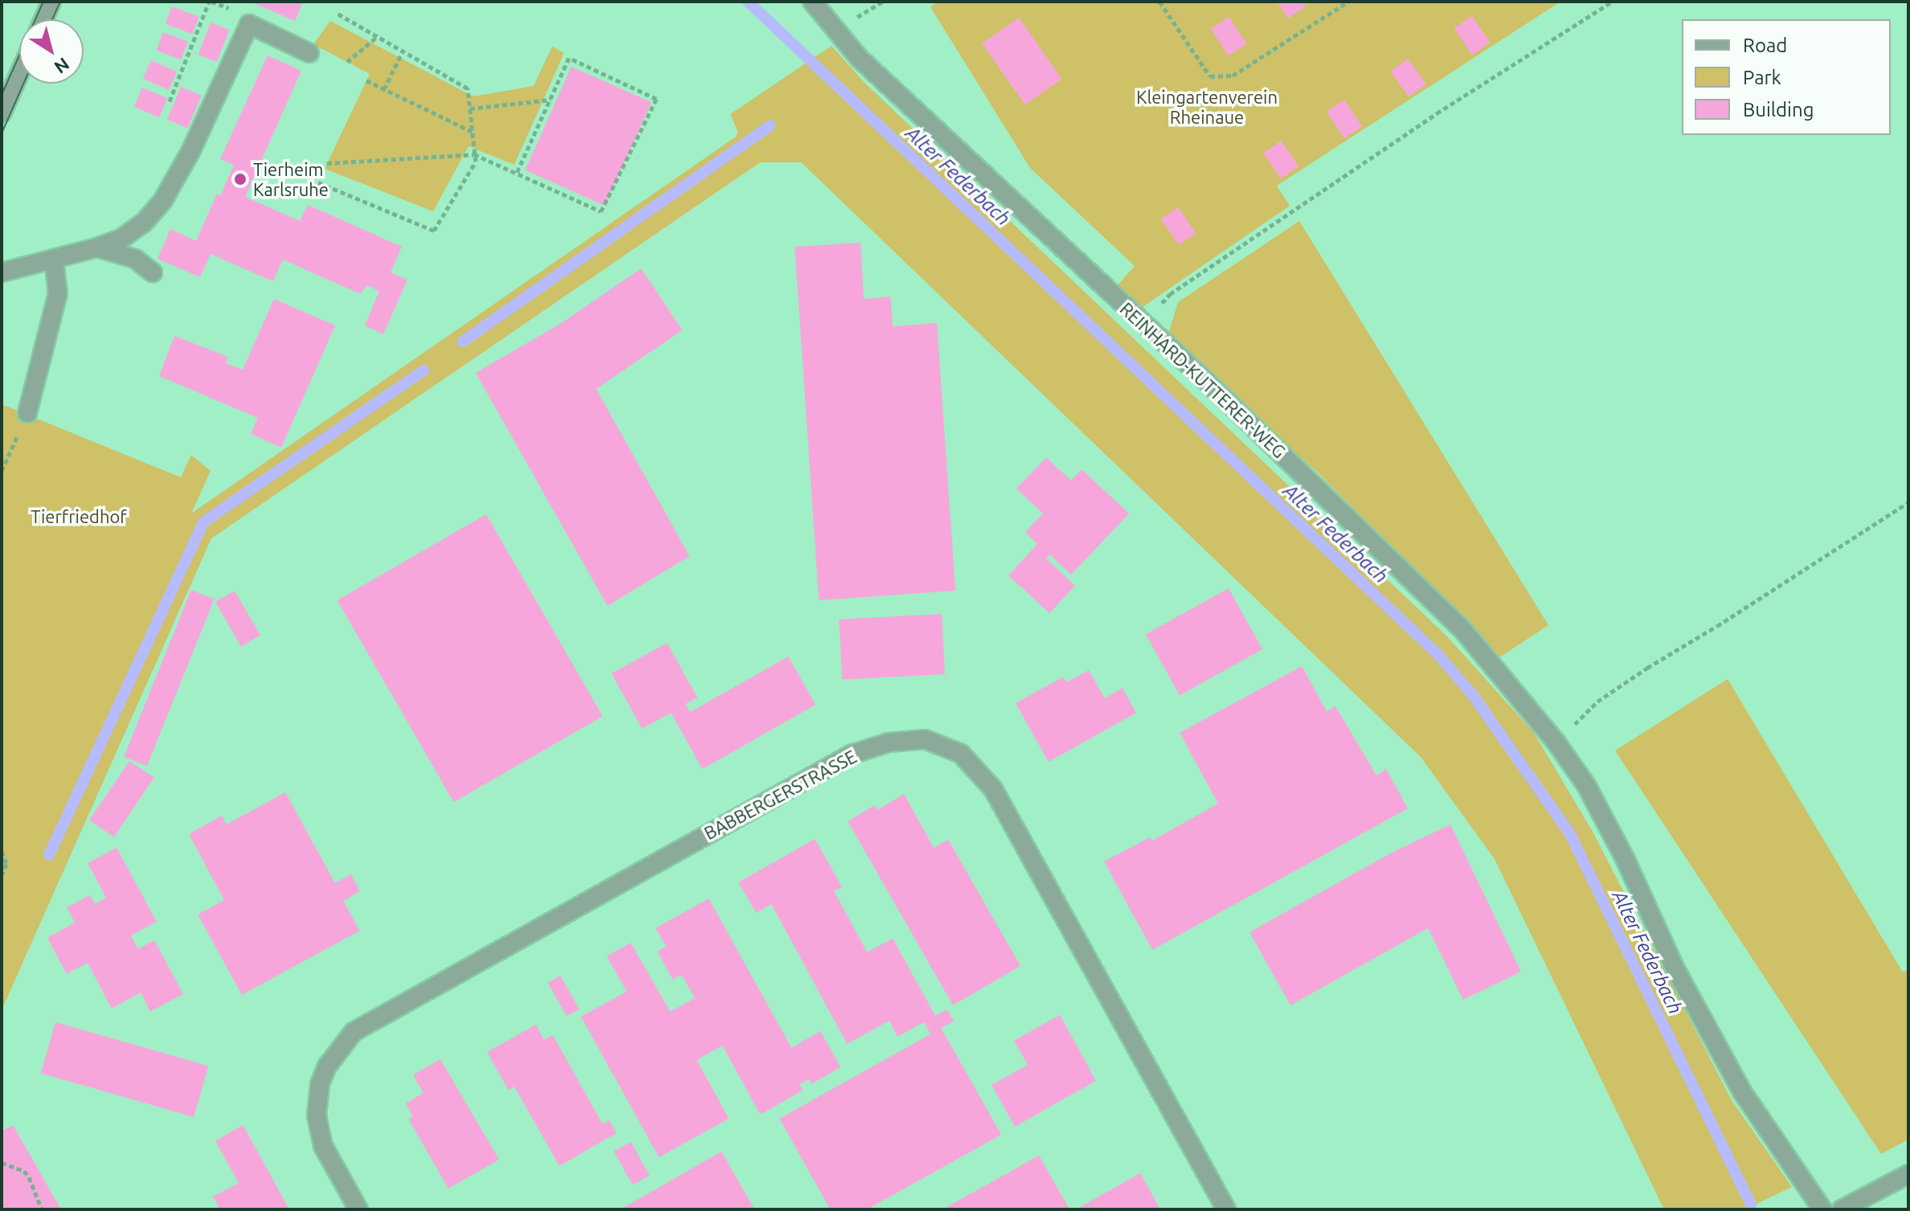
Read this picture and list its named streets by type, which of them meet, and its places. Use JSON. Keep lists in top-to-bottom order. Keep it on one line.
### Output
{"streets":{"street":["REINHARD-KUTTERER-WEG","BABBERGERSTRASSE"]},"water":["Alter Federbach"],"parks":["Kleingartenverein Rheinaue","Tierfriedhof"],"places":["Tierheim Karlsruhe"],"legend":["Road","Park","Building"],"north":"bottom right"}
